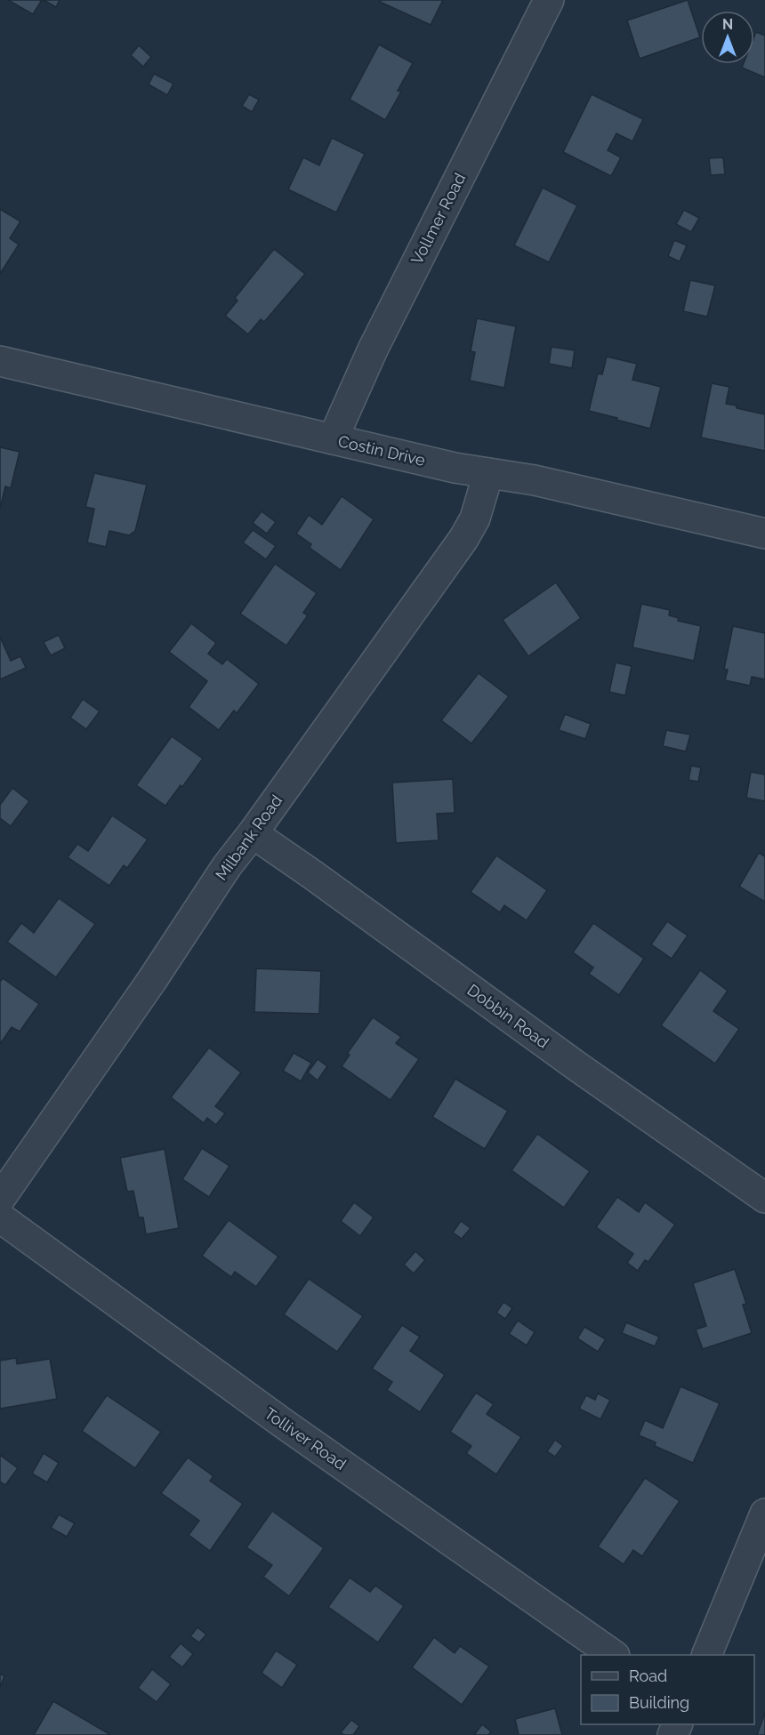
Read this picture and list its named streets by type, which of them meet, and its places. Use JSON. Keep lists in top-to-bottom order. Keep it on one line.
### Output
{"streets":{"street":["Vollmer Road","Costin Drive","Milbank Road","Dobbin Road","Tolliver Road"]},"crossings":[["Vollmer Road","Costin Drive"],["Costin Drive","Milbank Road"],["Milbank Road","Dobbin Road"]],"legend":["Road","Building"],"north":"top"}
